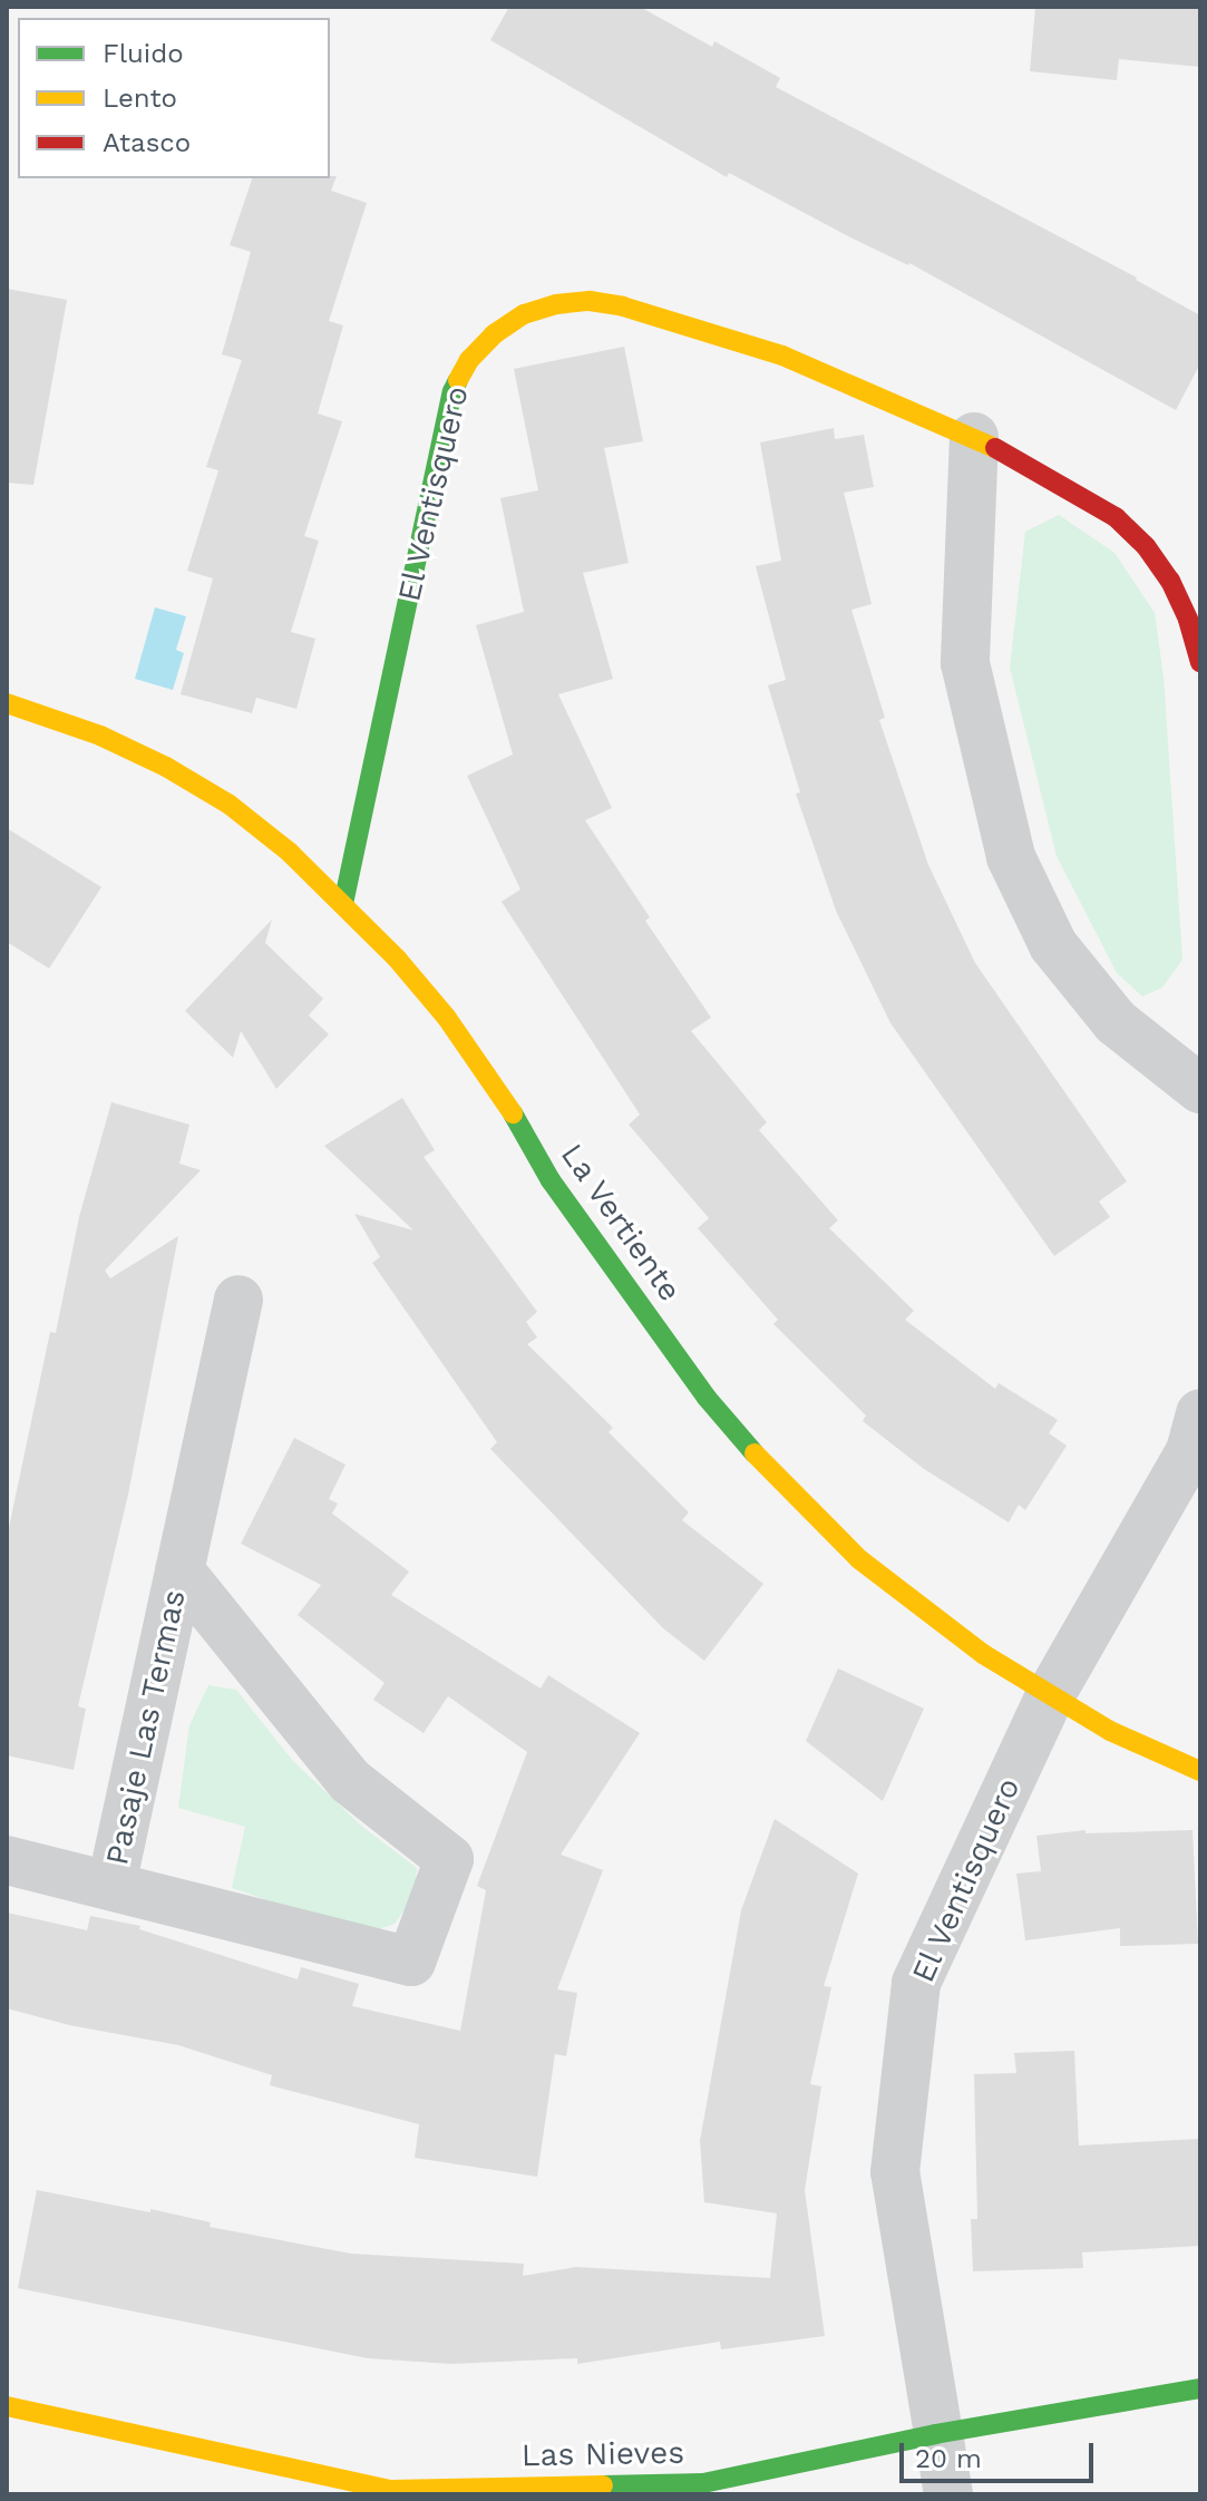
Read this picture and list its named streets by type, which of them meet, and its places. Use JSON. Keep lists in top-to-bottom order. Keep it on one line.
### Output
{"streets":{"street":["El Ventisquero","La Vertiente","Pasaje Las Termas","Las Nieves"]},"crossings":[["El Ventisquero","La Vertiente"],["El Ventisquero","Las Nieves"]],"legend":["Fluido","Lento","Atasco"],"scale_bar":"20 m"}
